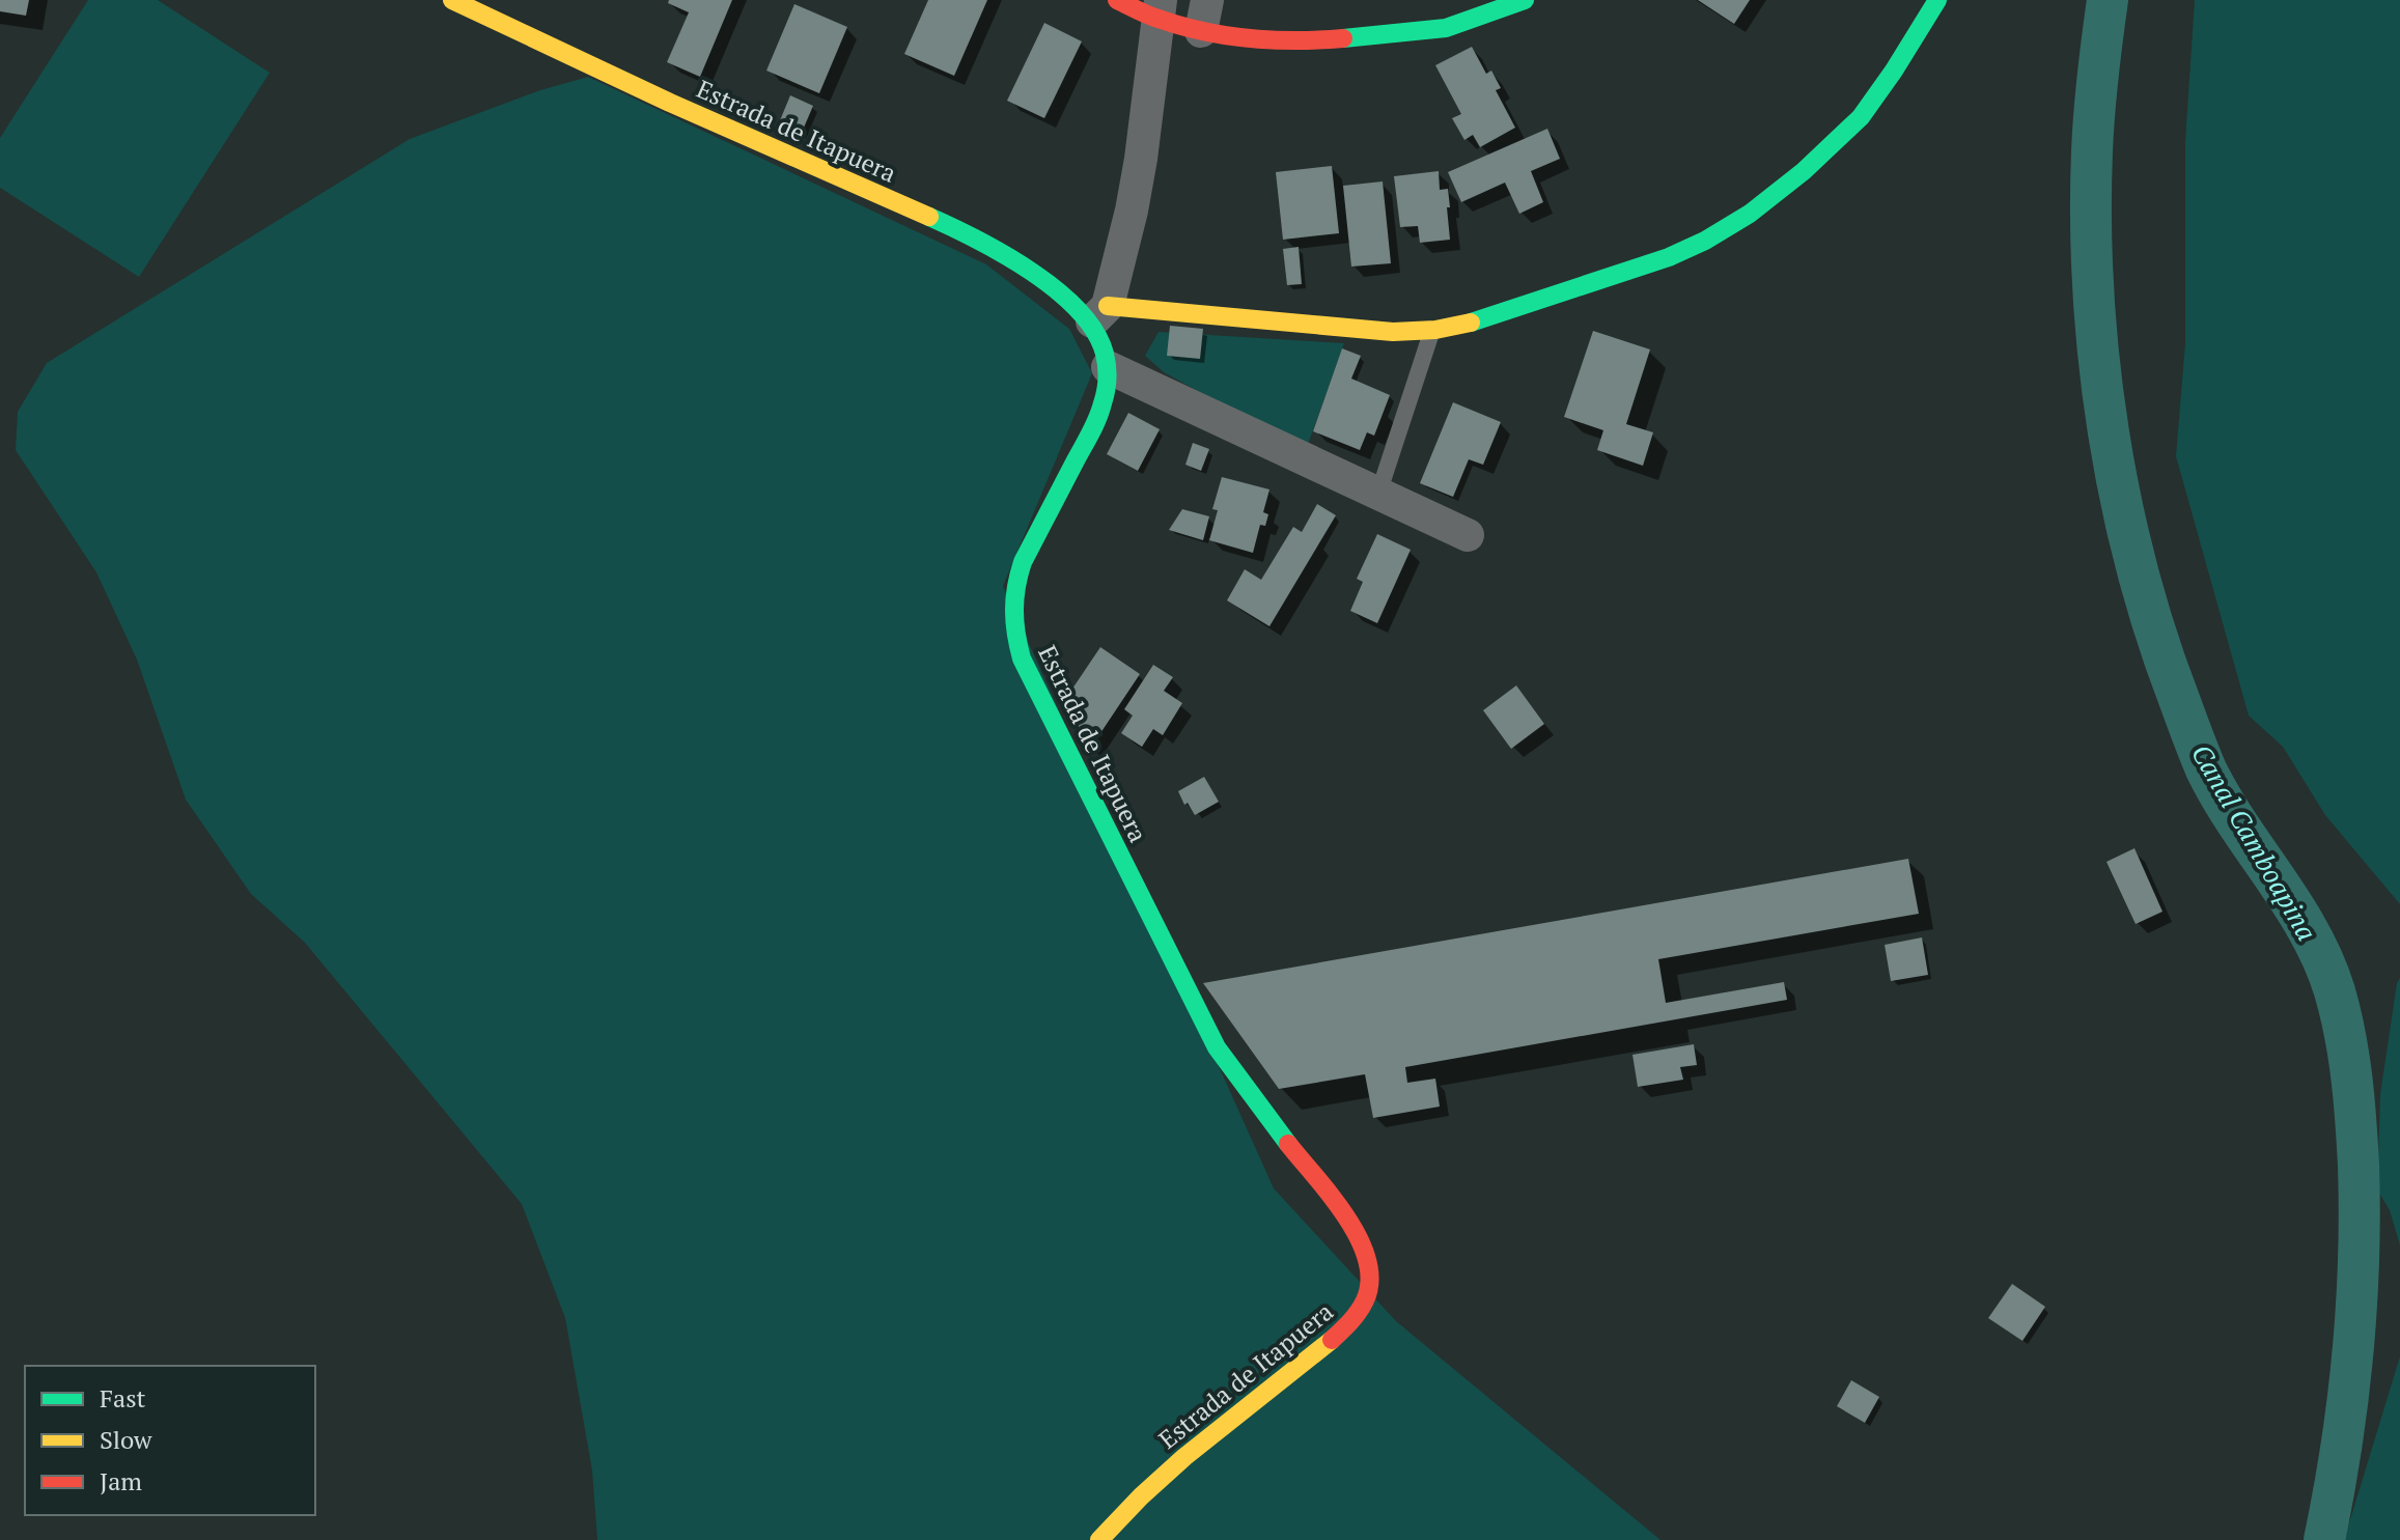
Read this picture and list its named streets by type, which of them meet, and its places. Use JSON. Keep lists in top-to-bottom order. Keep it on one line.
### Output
{"streets":{"street":["Estrada de Itapuera"]},"water":["Canal Camboapina"],"legend":["Fast","Slow","Jam"]}
